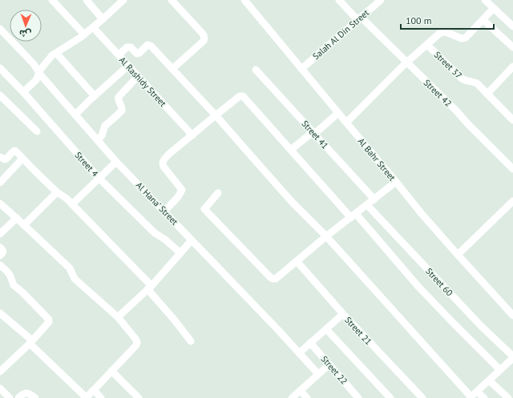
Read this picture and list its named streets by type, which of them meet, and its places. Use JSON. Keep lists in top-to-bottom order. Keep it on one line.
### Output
{"streets":{"street":["Salah Al Din Street","Street 37","Al Rashidy Street","Street 42","Street 41","Al Bahr Street","Street 4","Al Hana' Street","Street 60","Street 21","Street 22"]},"crossings":[["Salah Al Din Street","Street 42"],["Salah Al Din Street","Al Bahr Street"]],"scale_bar":"100 m","north":"bottom"}
